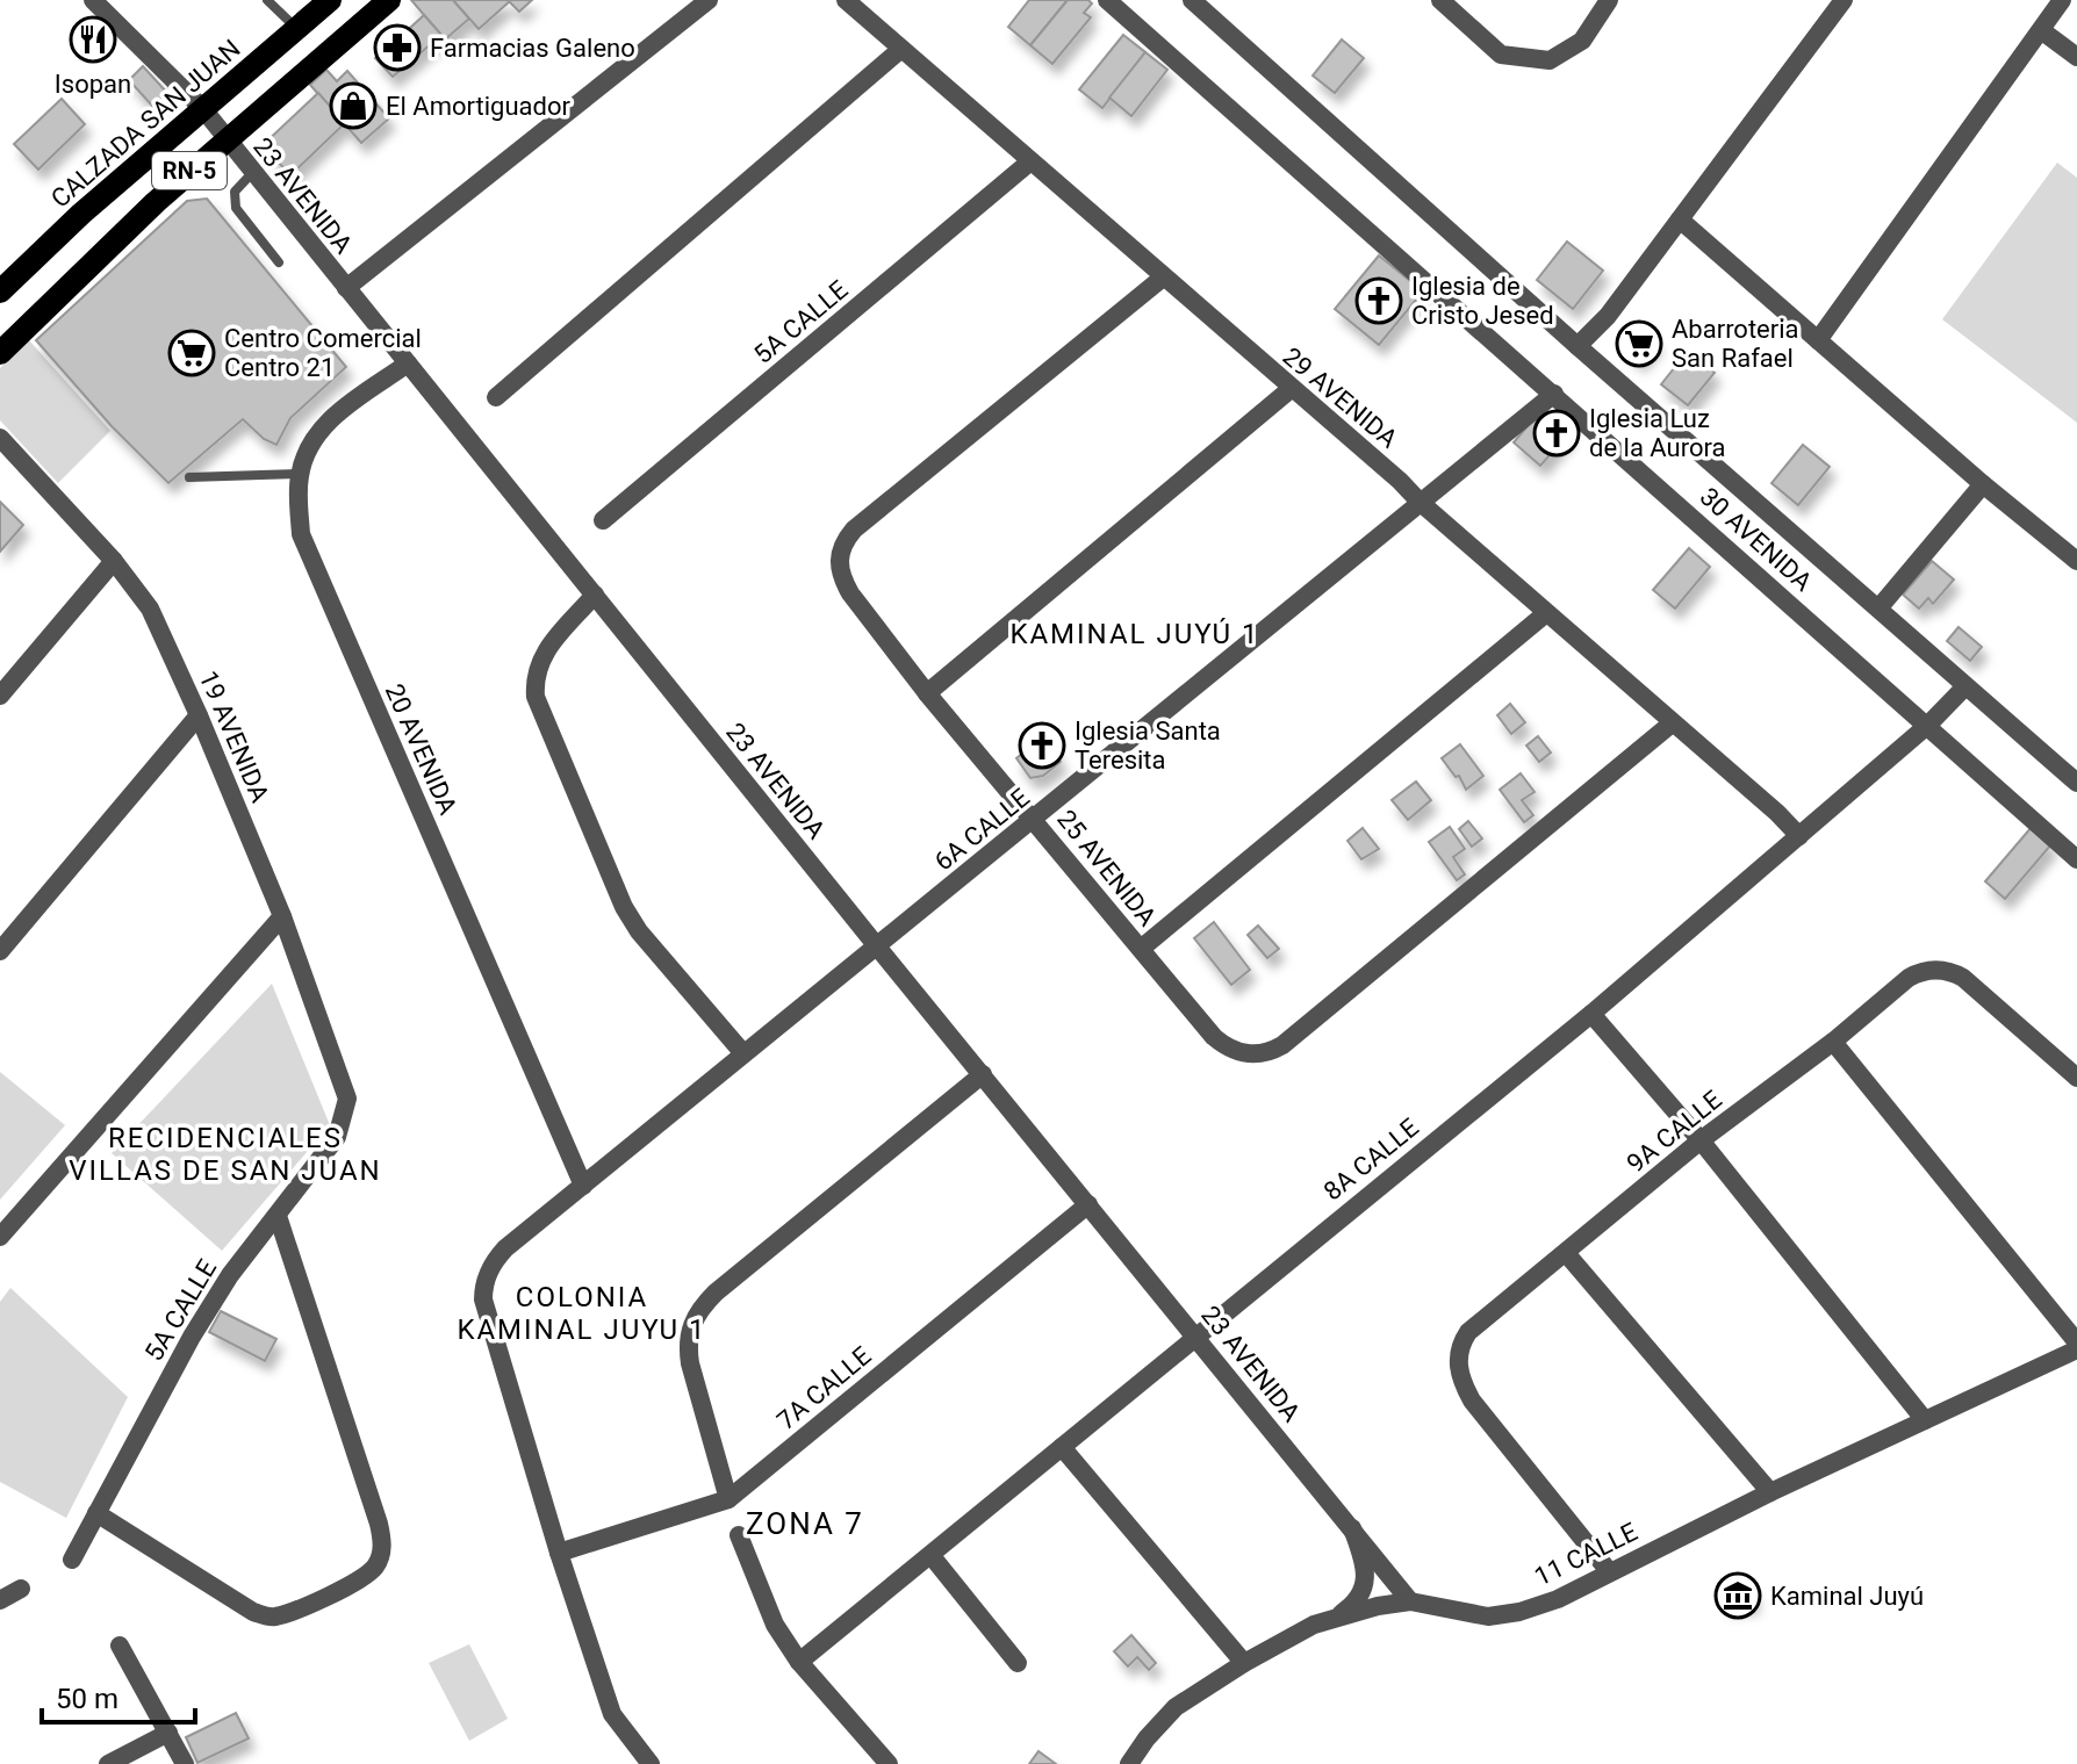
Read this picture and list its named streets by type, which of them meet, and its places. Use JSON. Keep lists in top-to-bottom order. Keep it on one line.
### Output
{"streets":{"main road":["CALZADA SAN JUAN","RN-5"],"street":["23 AVENIDA","5A CALLE","29 AVENIDA","30 AVENIDA","19 AVENIDA","20 AVENIDA","6A CALLE","25 AVENIDA","9A CALLE","8A CALLE","7A CALLE","11 CALLE"]},"crossings":[["CALZADA SAN JUAN","23 AVENIDA"],["RN-5","23 AVENIDA"],["23 AVENIDA","20 AVENIDA"],["23 AVENIDA","6A CALLE"],["23 AVENIDA","8A CALLE"],["23 AVENIDA","7A CALLE"],["23 AVENIDA","11 CALLE"],["5A CALLE","29 AVENIDA"],["5A CALLE","19 AVENIDA"],["29 AVENIDA","6A CALLE"],["29 AVENIDA","25 AVENIDA"],["29 AVENIDA","8A CALLE"],["30 AVENIDA","6A CALLE"],["30 AVENIDA","8A CALLE"],["20 AVENIDA","6A CALLE"],["6A CALLE","25 AVENIDA"],["6A CALLE","7A CALLE"],["9A CALLE","11 CALLE"]],"districts":["KAMINAL JUYÚ 1","RECIDENCIALES VILLAS DE SAN JUAN","COLONIA KAMINAL JUYU 1","ZONA 7"],"places":{"restaurant":["Isopan"],"pharmacy":["Farmacias Galeno"],"shop":["El Amortiguador"],"church":["Iglesia de Cristo Jesed","Iglesia Luz de la Aurora","Iglesia Santa Teresita"],"supermarket":["Abarroteria San Rafael","Centro Comercial Centro 21"],"museum":["Kaminal Juyú"]},"scale_bar":"50 m"}
